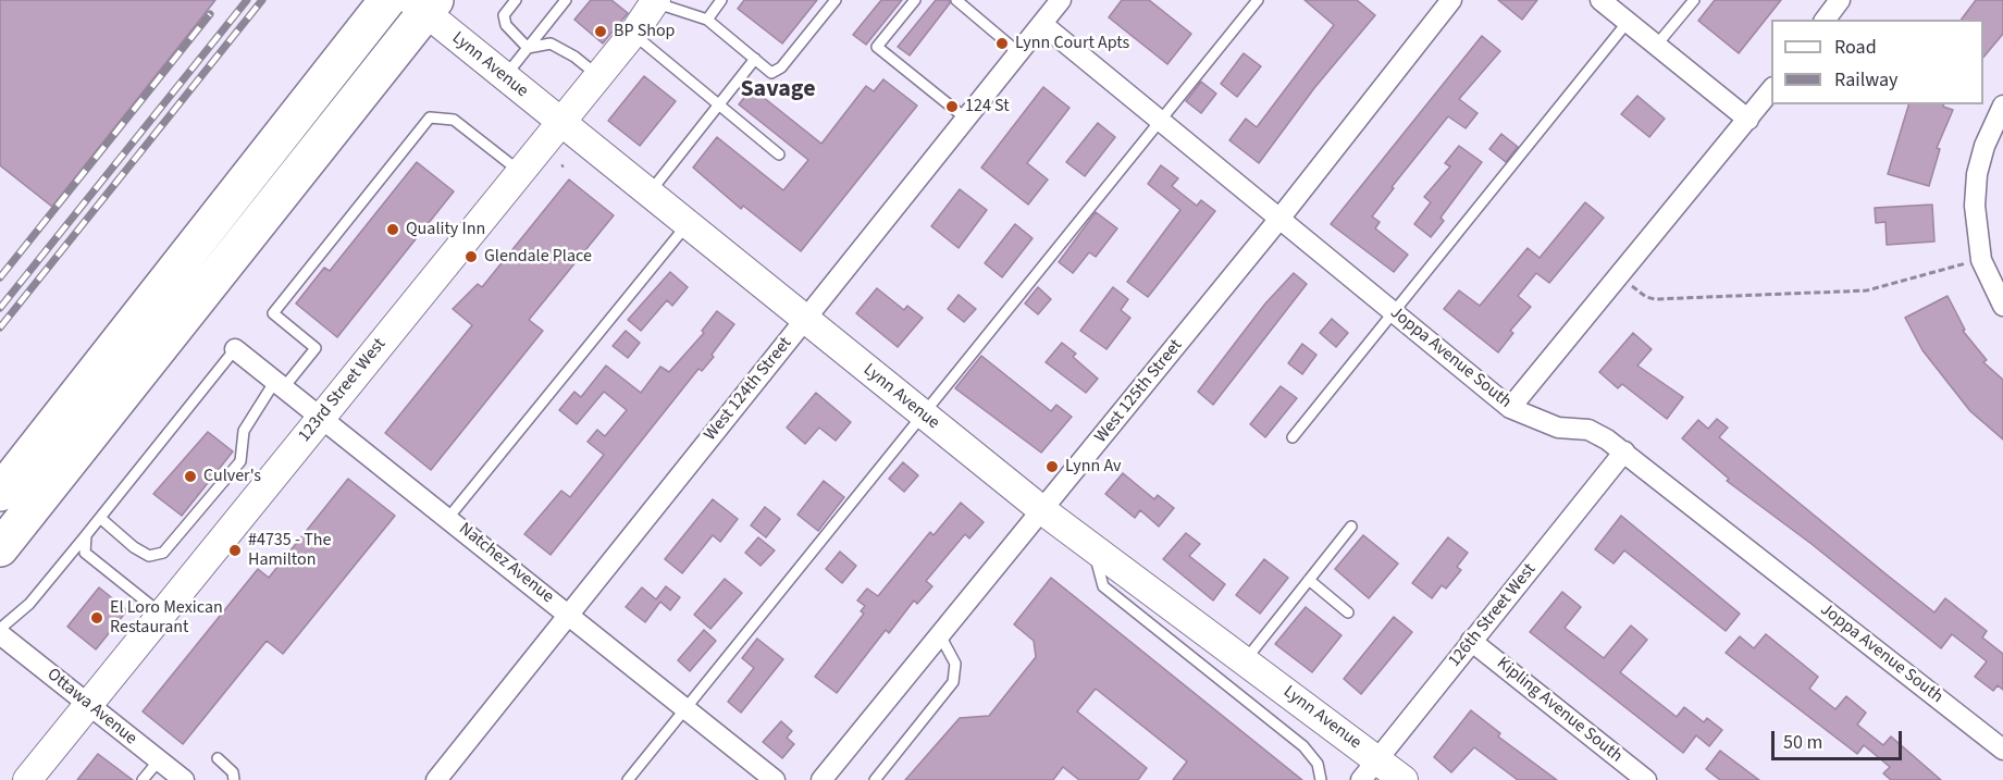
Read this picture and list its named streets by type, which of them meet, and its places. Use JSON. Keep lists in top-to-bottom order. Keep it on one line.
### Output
{"streets":{"main road":["Lynn Avenue","123rd Street West"],"street":["Joppa Avenue South","West 124th Street","West 125th Street","Natchez Avenue","126th Street West","Ottawa Avenue","Kipling Avenue South"]},"crossings":[["Lynn Avenue","West 124th Street"],["Lynn Avenue","123rd Street West"],["Lynn Avenue","West 125th Street"],["Lynn Avenue","126th Street West"],["Joppa Avenue South","West 124th Street"],["Joppa Avenue South","West 125th Street"],["Joppa Avenue South","126th Street West"],["West 124th Street","Natchez Avenue"],["123rd Street West","Natchez Avenue"],["123rd Street West","Ottawa Avenue"],["126th Street West","Kipling Avenue South"]],"districts":["Savage"],"places":["BP Shop","Lynn Court Apts","124 St","Quality Inn","Glendale Place","Lynn Av","Culver's","#4735 - The Hamilton","El Loro Mexican Restaurant"],"legend":["Road","Railway"],"scale_bar":"50 m"}
